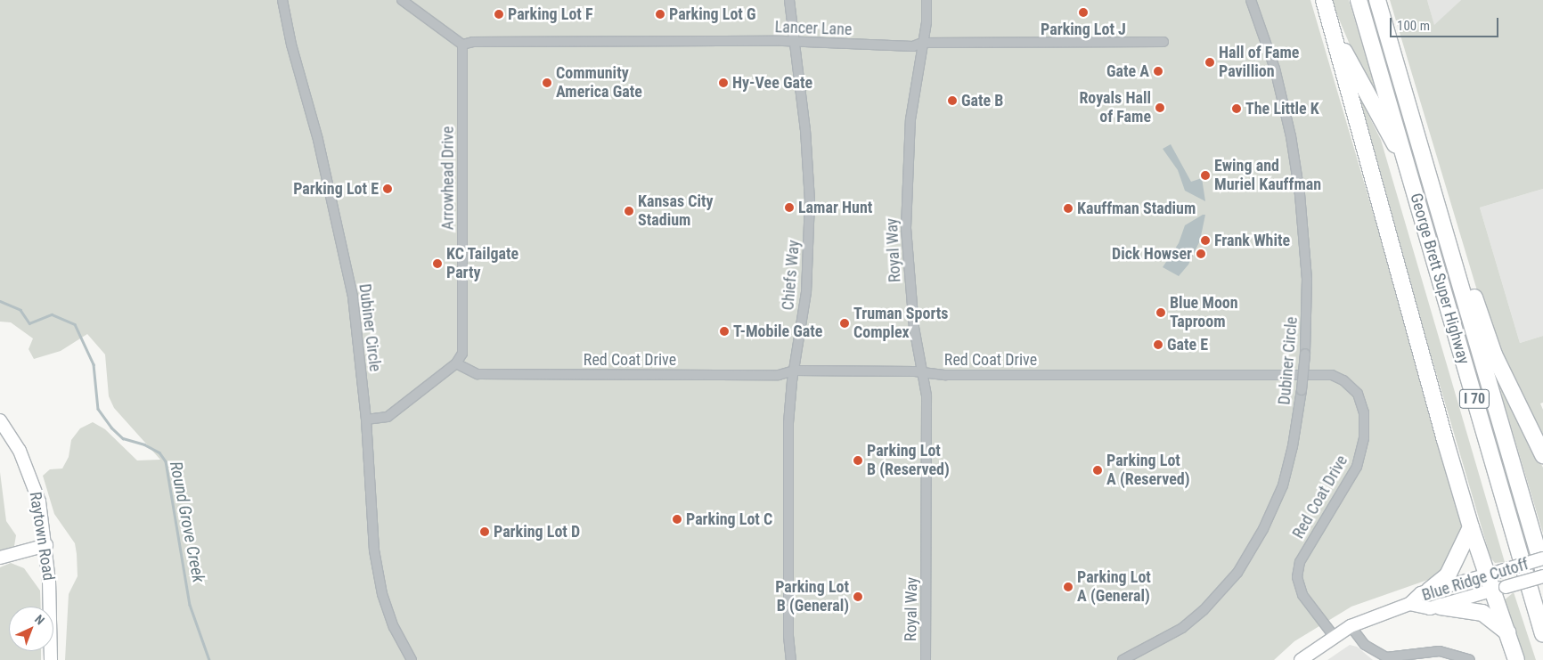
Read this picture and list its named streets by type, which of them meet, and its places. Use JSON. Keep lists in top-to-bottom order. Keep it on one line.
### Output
{"streets":{"highway":["George Brett Super Highway","I 70"],"main road":["Raytown Road","Blue Ridge Cutoff"],"street":["Lancer Lane","Arrowhead Drive","Royal Way","Chiefs Way","Dubiner Circle","Red Coat Drive"]},"crossings":[["Lancer Lane","Arrowhead Drive"],["Lancer Lane","Royal Way"],["Lancer Lane","Chiefs Way"],["Arrowhead Drive","Red Coat Drive"],["Royal Way","Red Coat Drive"],["Chiefs Way","Red Coat Drive"],["Red Coat Drive","Blue Ridge Cutoff"]],"water":["Round Grove Creek"],"places":["Parking Lot J","Parking Lot F","Parking Lot G","Hall of Fame Pavillion","Gate A","Community America Gate","Hy-Vee Gate","Gate B","Royals Hall of Fame","The Little K","Ewing and Muriel Kauffman","Parking Lot E","Lamar Hunt","Kauffman Stadium","Kansas City Stadium","Frank White","Dick Howser","KC Tailgate Party","Blue Moon Taproom","Truman Sports Complex","T-Mobile Gate","Gate E","Parking Lot B (Reserved)","Parking Lot A (Reserved)","Parking Lot C","Parking Lot D","Parking Lot A (General)","Parking Lot B (General)"],"scale_bar":"100 m","north":"top right"}
